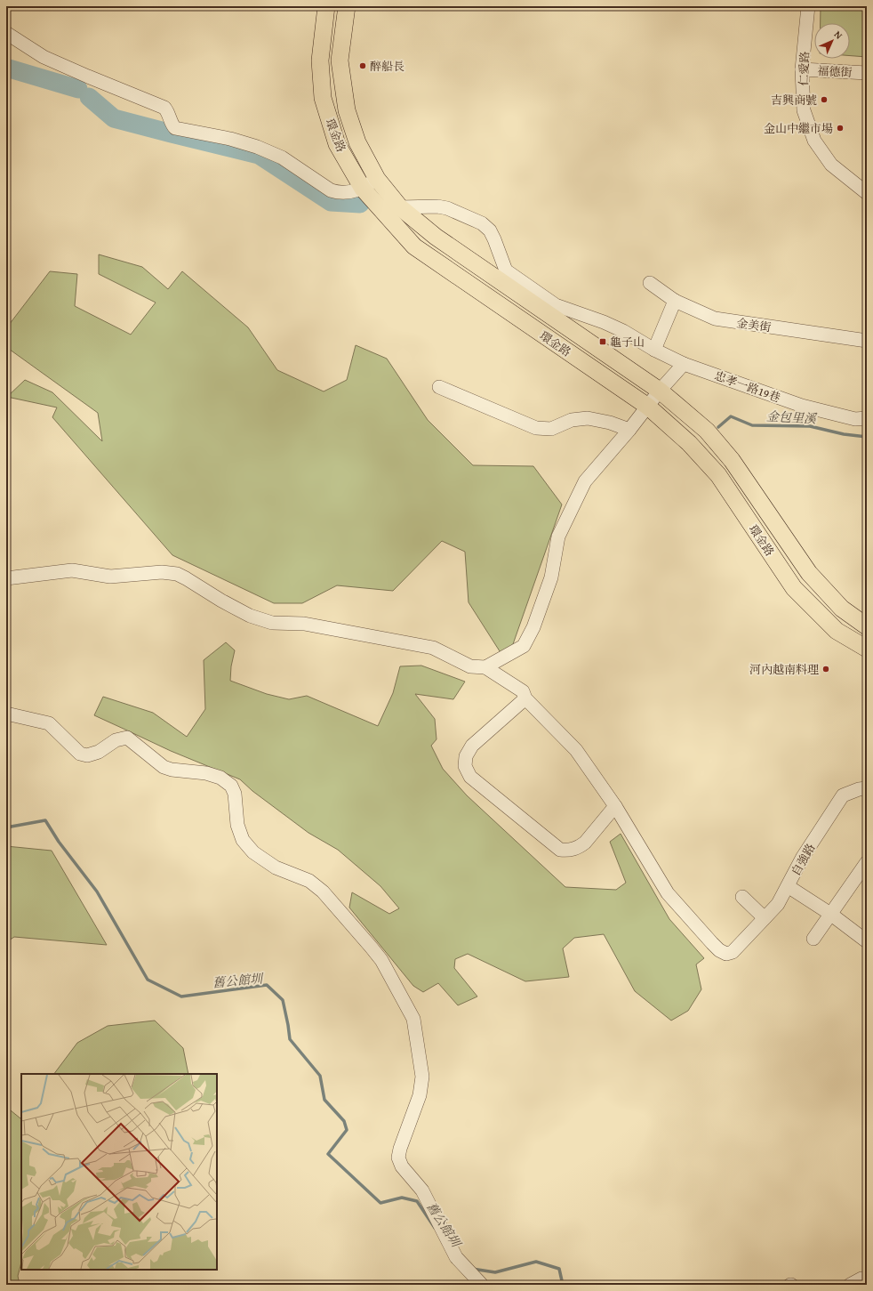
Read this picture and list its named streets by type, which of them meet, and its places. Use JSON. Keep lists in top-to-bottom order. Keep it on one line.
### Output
{"streets":{"main road":["環金路"],"street":["仁愛路","福德街","金美街","忠孝一路19巷","自強路"]},"crossings":[["仁愛路","福德街"],["環金路","忠孝一路19巷"]],"water":["金包里溪","舊公館圳"],"places":{"other":["醉船長","吉興商號","金山中繼市場","河內越南料理"],"transit":["龜子山"]},"north":"top right"}
